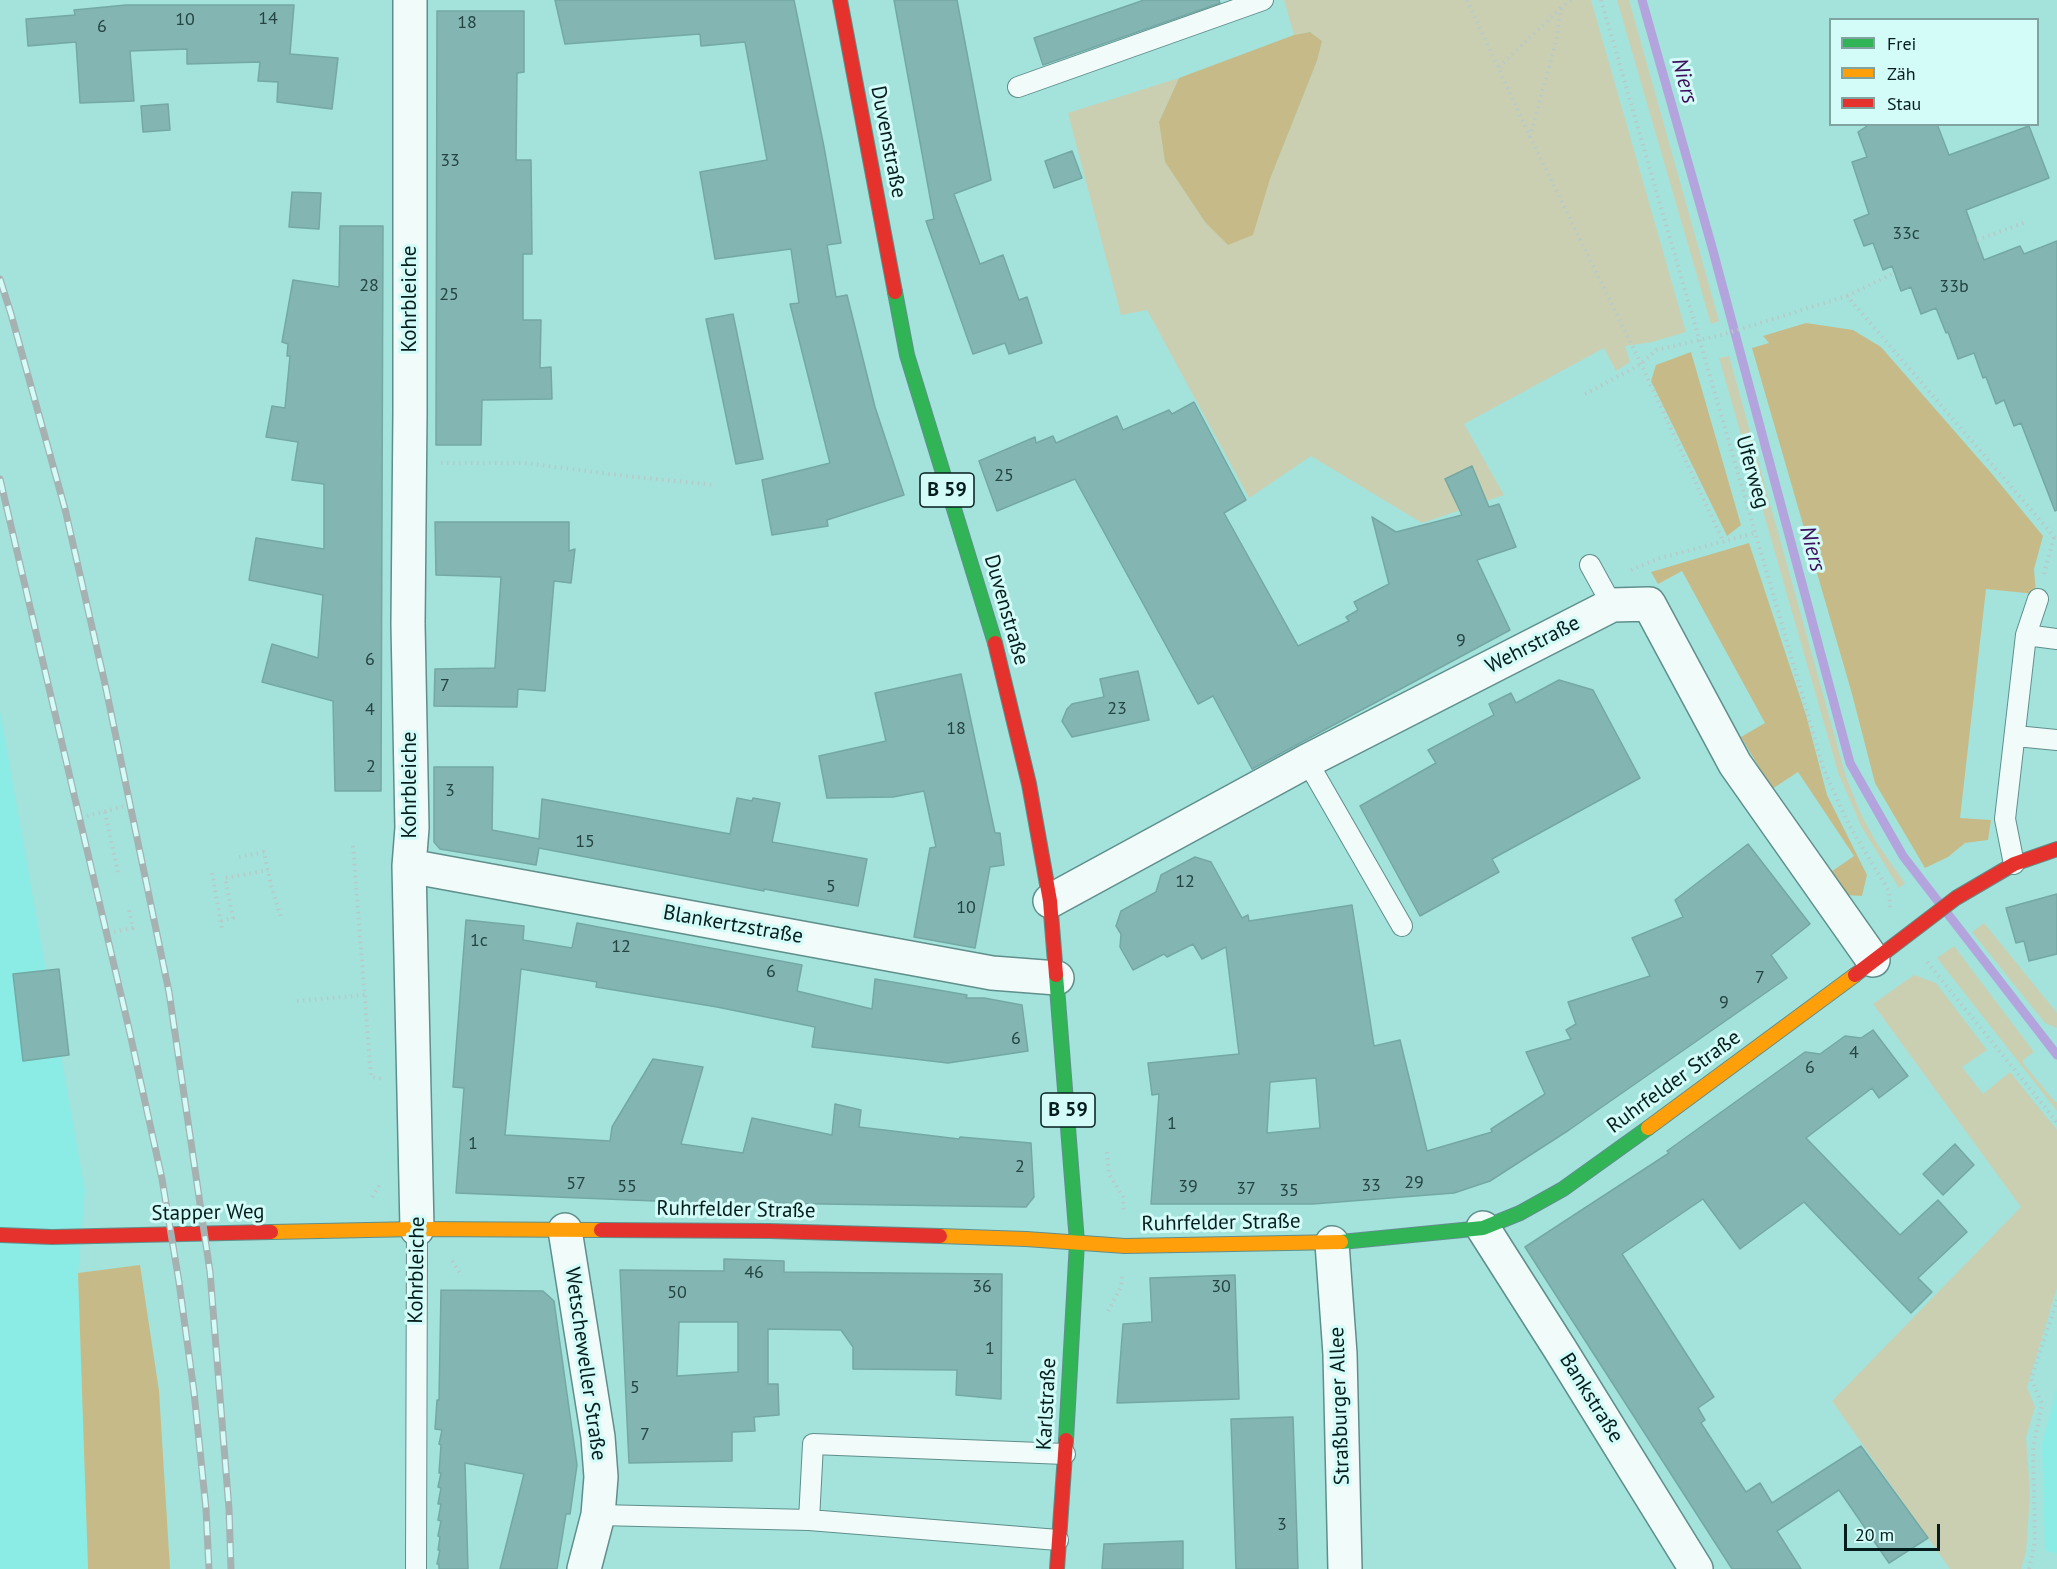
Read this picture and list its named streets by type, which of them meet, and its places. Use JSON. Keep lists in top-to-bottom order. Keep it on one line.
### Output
{"streets":{"main road":["Duvenstraße","B 59","Ruhrfelder Straße","Stapper Weg","Karlstraße"],"street":["Kohrbleiche","Wehrstraße","Blankertzstraße","Wetscheweller Straße","Bankstraße","Straßburger Allee"],"path":["Uferweg"]},"crossings":[["Duvenstraße","Wehrstraße"],["Duvenstraße","Blankertzstraße"],["Duvenstraße","Ruhrfelder Straße"],["Duvenstraße","Karlstraße"],["Kohrbleiche","Blankertzstraße"],["Kohrbleiche","Ruhrfelder Straße"],["Kohrbleiche","Stapper Weg"],["Uferweg","Ruhrfelder Straße"],["Wehrstraße","Ruhrfelder Straße"],["Ruhrfelder Straße","Stapper Weg"],["Ruhrfelder Straße","Wetscheweller Straße"],["Ruhrfelder Straße","Bankstraße"],["Ruhrfelder Straße","Karlstraße"],["Ruhrfelder Straße","Straßburger Allee"]],"water":["Niers"],"house_numbers":["14","10","18","6","33","33c","28","33b","25","25","9","6","7","23","4","18","2","3","15","12","5","10","1c","12","6","7","9","6","4","6","1","1","2","29","57","33","55","39","37","35","46","36","30","50","1","5","7","3"],"legend":["Frei","Zäh","Stau"],"scale_bar":"20 m"}
